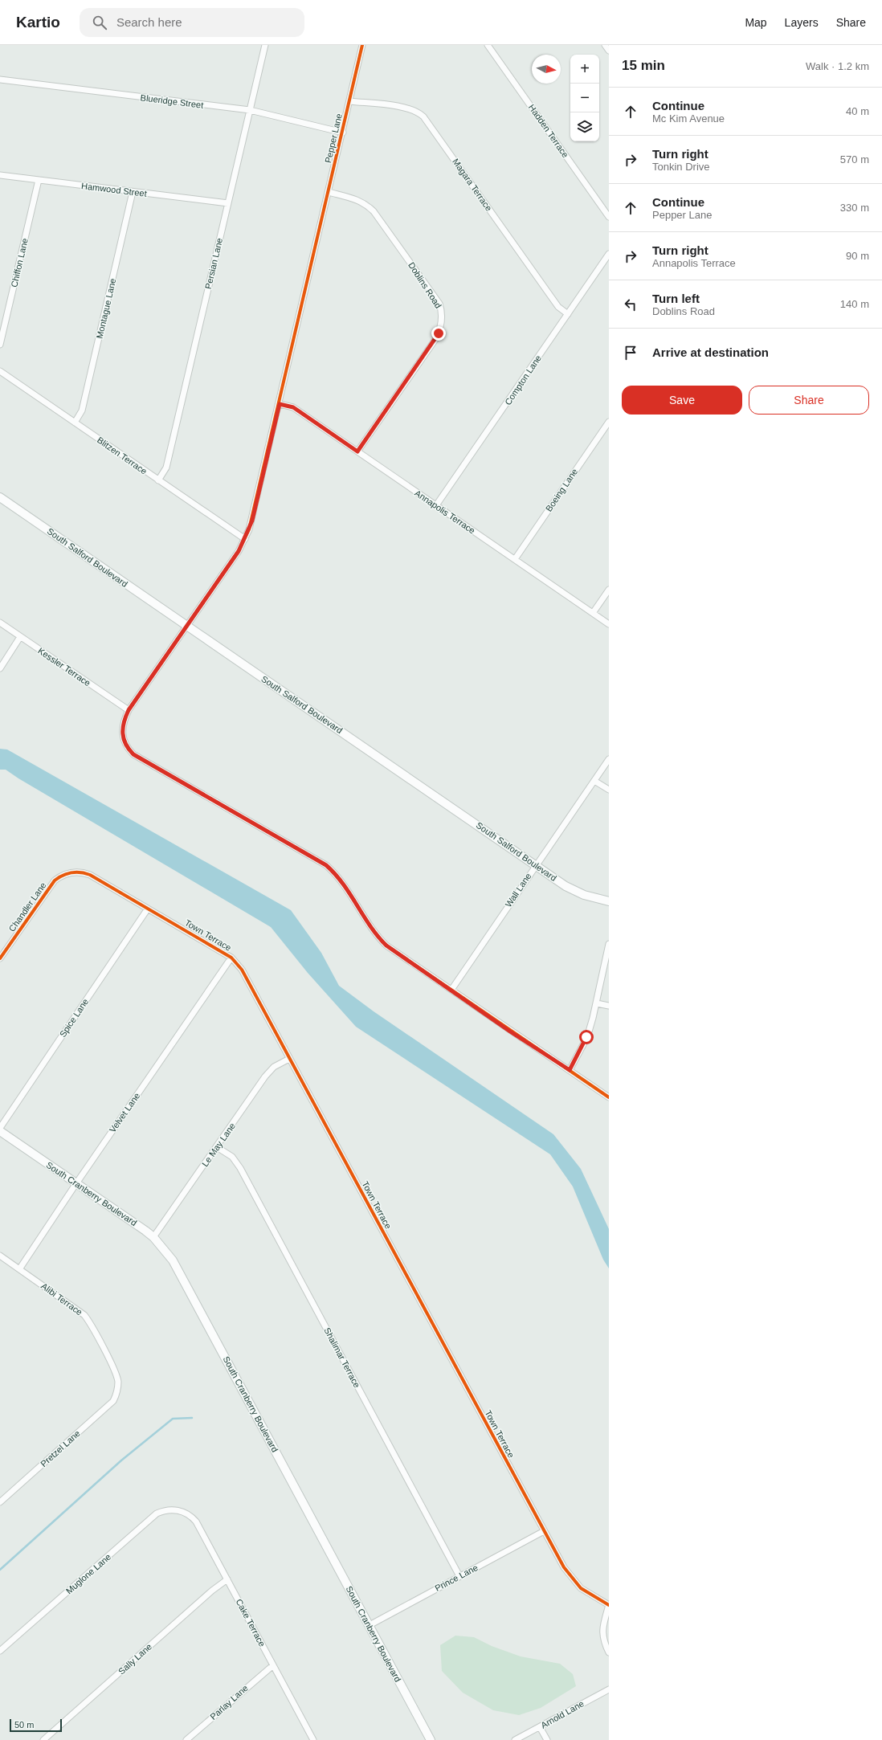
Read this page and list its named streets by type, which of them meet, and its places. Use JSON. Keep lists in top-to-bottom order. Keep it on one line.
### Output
{"streets":{"street":["Blueridge Street","Hadden Terrace","Pepper Lane","Magara Terrace","Hamwood Street","Chiffon Lane","Persian Lane","Doblins Road","Montague Lane","Compton Lane","Blitzen Terrace","Boeing Lane","Annapolis Terrace","South Salford Boulevard","Kessler Terrace","Wall Lane","Chandler Lane","Town Terrace","Spice Lane","Velvet Lane","Le May Lane","South Cranberry Boulevard","Alibi Terrace","Shalimar Terrace","Pretzel Lane","Muglone Lane","Prince Lane","Cake Terrace","Sally Lane","Parlay Lane","Arnold Lane"]},"crossings":[["Blueridge Street","Pepper Lane"],["Blueridge Street","Persian Lane"],["Pepper Lane","Magara Terrace"],["Pepper Lane","Doblins Road"],["Pepper Lane","Blitzen Terrace"],["Pepper Lane","Annapolis Terrace"],["Pepper Lane","South Salford Boulevard"],["Pepper Lane","Kessler Terrace"],["Pepper Lane","Wall Lane"],["Magara Terrace","Compton Lane"],["Hamwood Street","Chiffon Lane"],["Hamwood Street","Persian Lane"],["Hamwood Street","Montague Lane"],["Persian Lane","Blitzen Terrace"],["Doblins Road","Annapolis Terrace"],["Montague Lane","Blitzen Terrace"],["Compton Lane","Annapolis Terrace"],["Boeing Lane","Annapolis Terrace"],["South Salford Boulevard","Wall Lane"],["Chandler Lane","Town Terrace"],["Town Terrace","Spice Lane"],["Town Terrace","Velvet Lane"],["Town Terrace","Le May Lane"],["Town Terrace","Prince Lane"],["Velvet Lane","South Cranberry Boulevard"],["Velvet Lane","Alibi Terrace"],["Le May Lane","South Cranberry Boulevard"],["Le May Lane","Shalimar Terrace"],["South Cranberry Boulevard","Prince Lane"],["Alibi Terrace","Pretzel Lane"],["Shalimar Terrace","Prince Lane"],["Muglone Lane","Cake Terrace"],["Cake Terrace","Sally Lane"],["Cake Terrace","Parlay Lane"]],"scale_bar":"50 m","north":"right","page":{"header":"Kartio","search":"Search here","nav":["Map","Layers","Share"],"heading":["15 min","Walk · 1.2 km"],"map_buttons":["+","−"],"list":[["Continue","Mc Kim Avenue","40 m"],["Turn right","Tonkin Drive","570 m"],["Continue","Pepper Lane","330 m"],["Turn right","Annapolis Terrace","90 m"],["Turn left","Doblins Road","140 m"],"Arrive at destination"],"buttons":["Save","Share"],"scale":"50 m"}}
